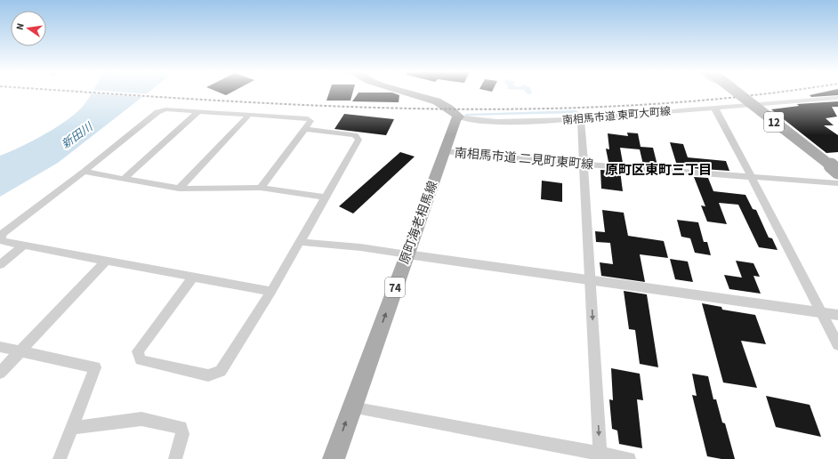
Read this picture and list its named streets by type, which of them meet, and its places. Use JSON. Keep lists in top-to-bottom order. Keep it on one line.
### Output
{"streets":{"main road":["12","原町海老相馬線","74"],"street":["南相馬市道 東町大町線","南相馬市道 二見町東町線"]},"crossings":[["南相馬市道 東町大町線","原町海老相馬線"],["南相馬市道 二見町東町線","原町海老相馬線"]],"one_way":["原町海老相馬線"],"districts":["原町区東町三丁目"],"water":["新田川"],"north":"left"}
